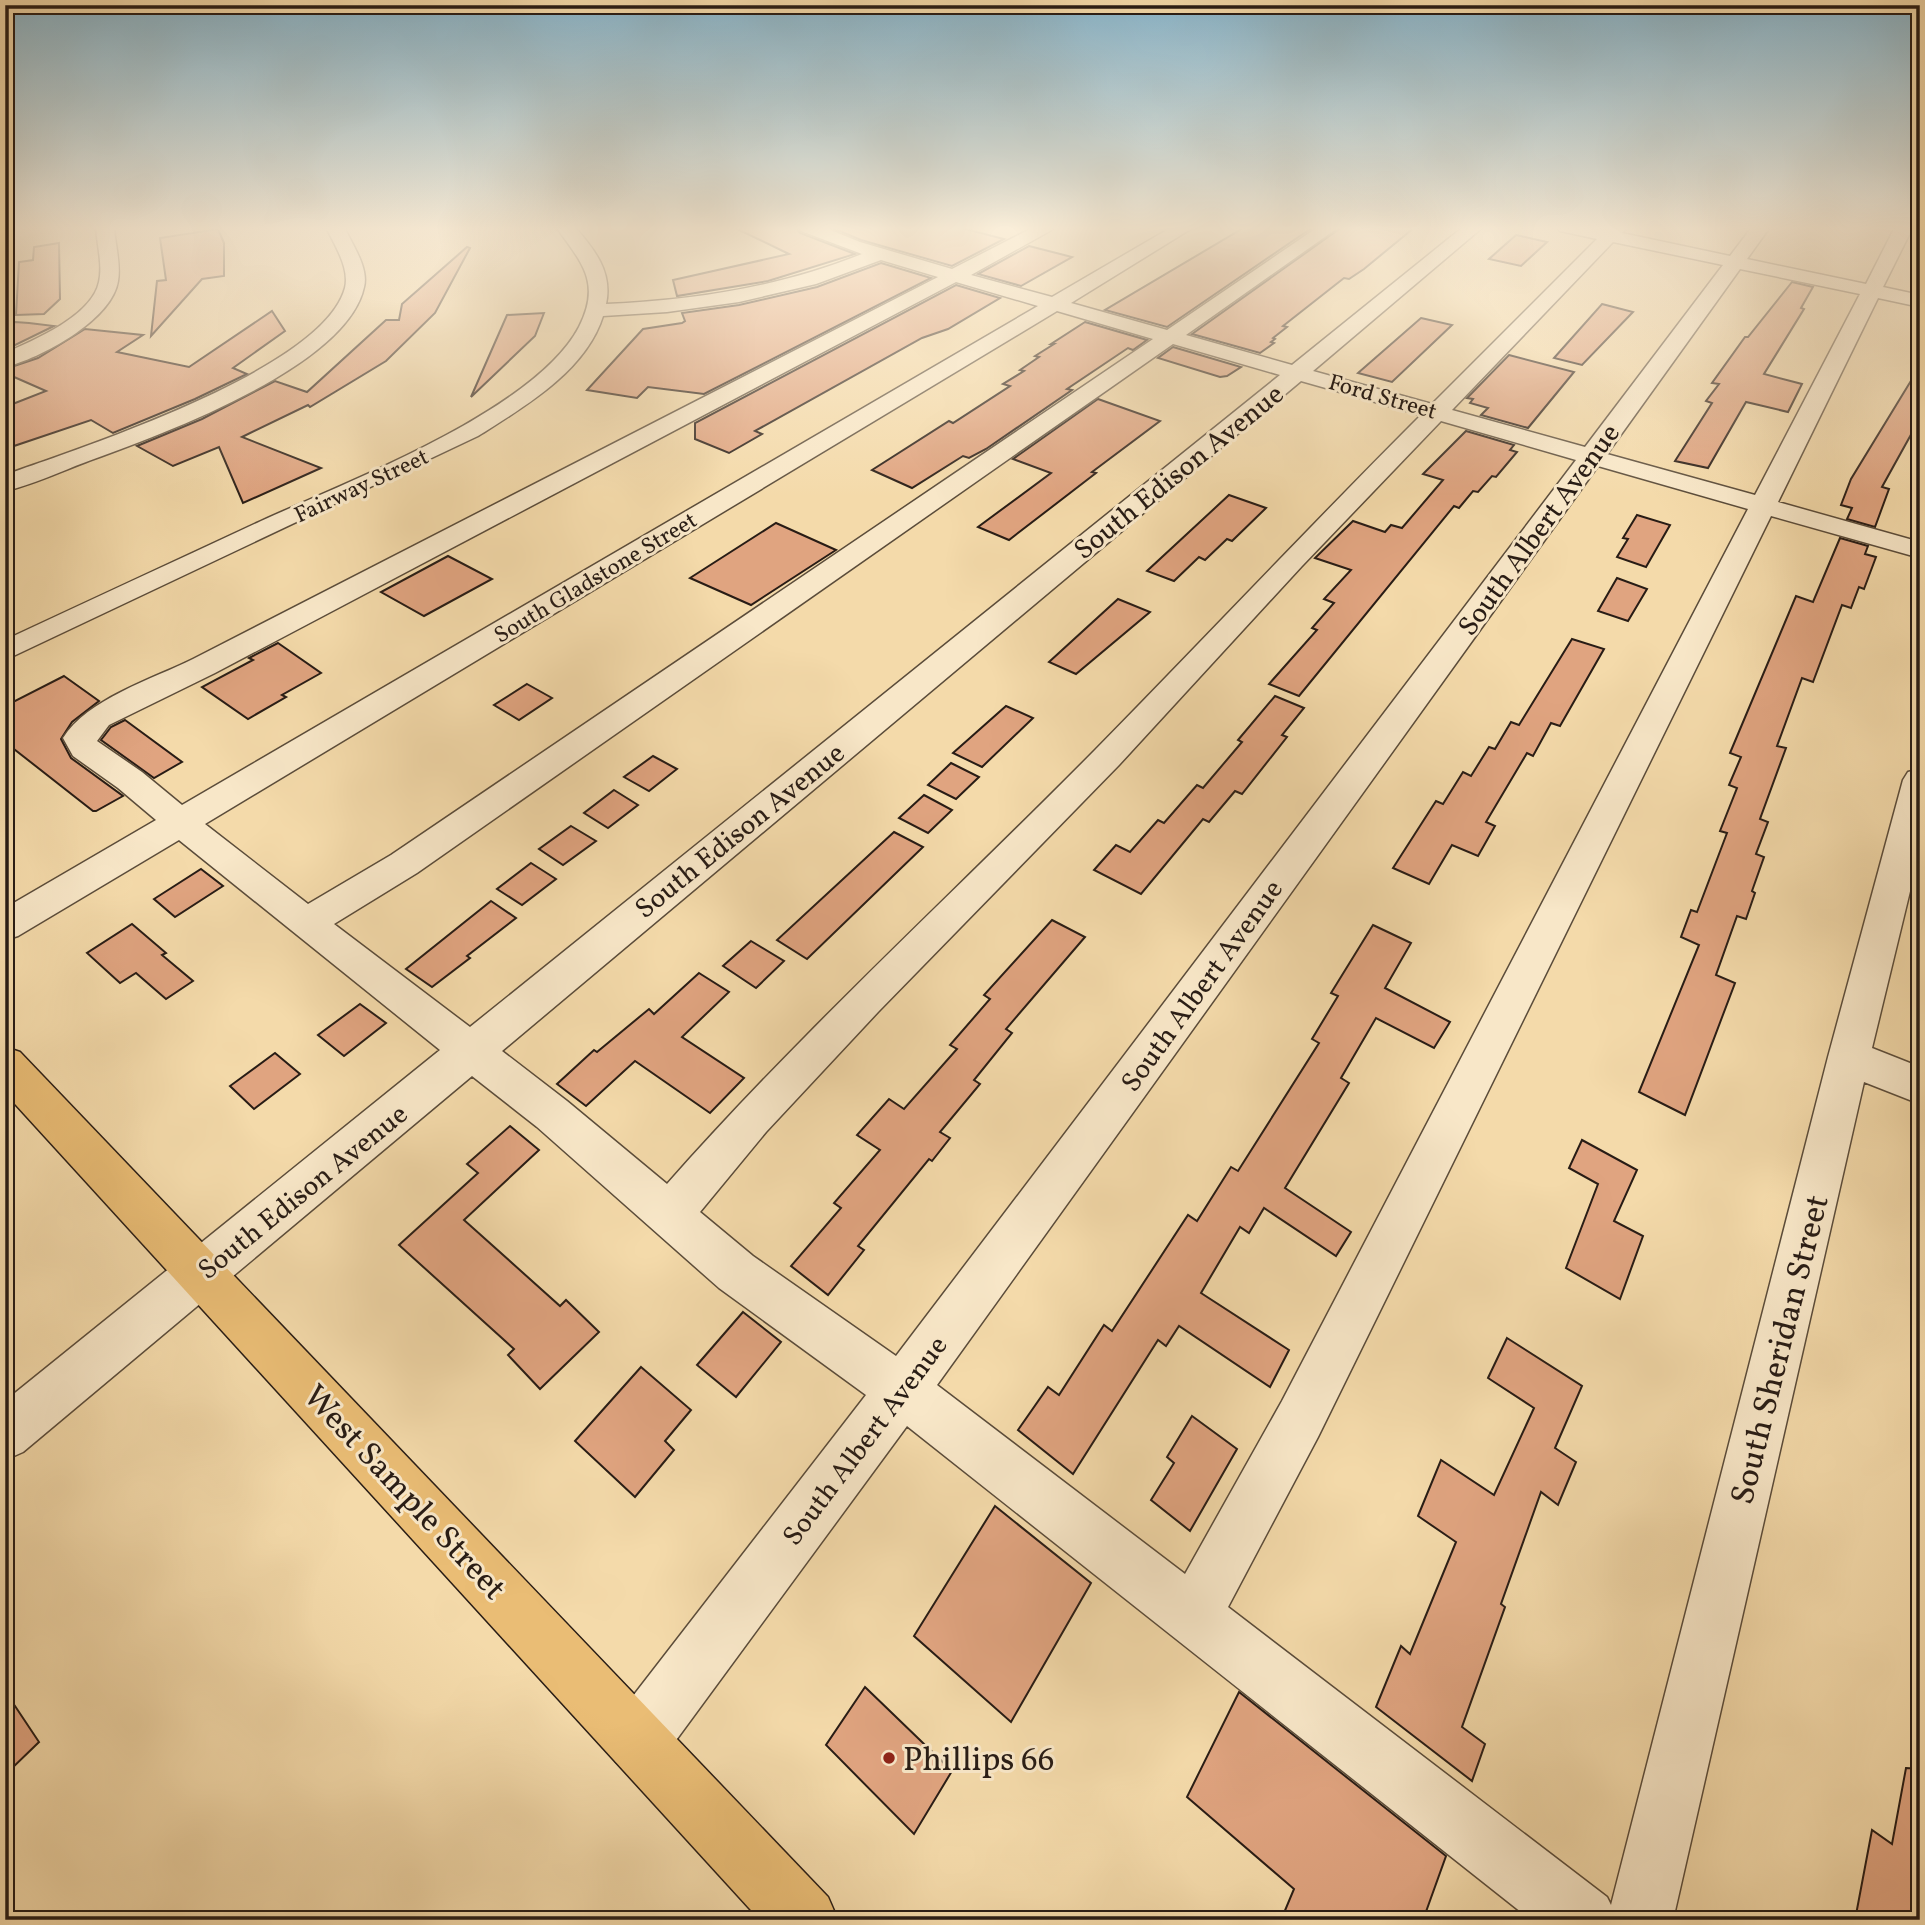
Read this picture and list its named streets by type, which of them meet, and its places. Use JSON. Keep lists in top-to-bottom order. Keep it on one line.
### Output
{"streets":{"main road":["West Sample Street"],"street":["Ford Street","South Edison Avenue","Fairway Street","South Albert Avenue","South Gladstone Street","South Sheridan Street"]},"crossings":[["Ford Street","South Edison Avenue"],["Ford Street","South Albert Avenue"],["South Edison Avenue","West Sample Street"],["South Albert Avenue","West Sample Street"]],"places":["Phillips 66"]}
